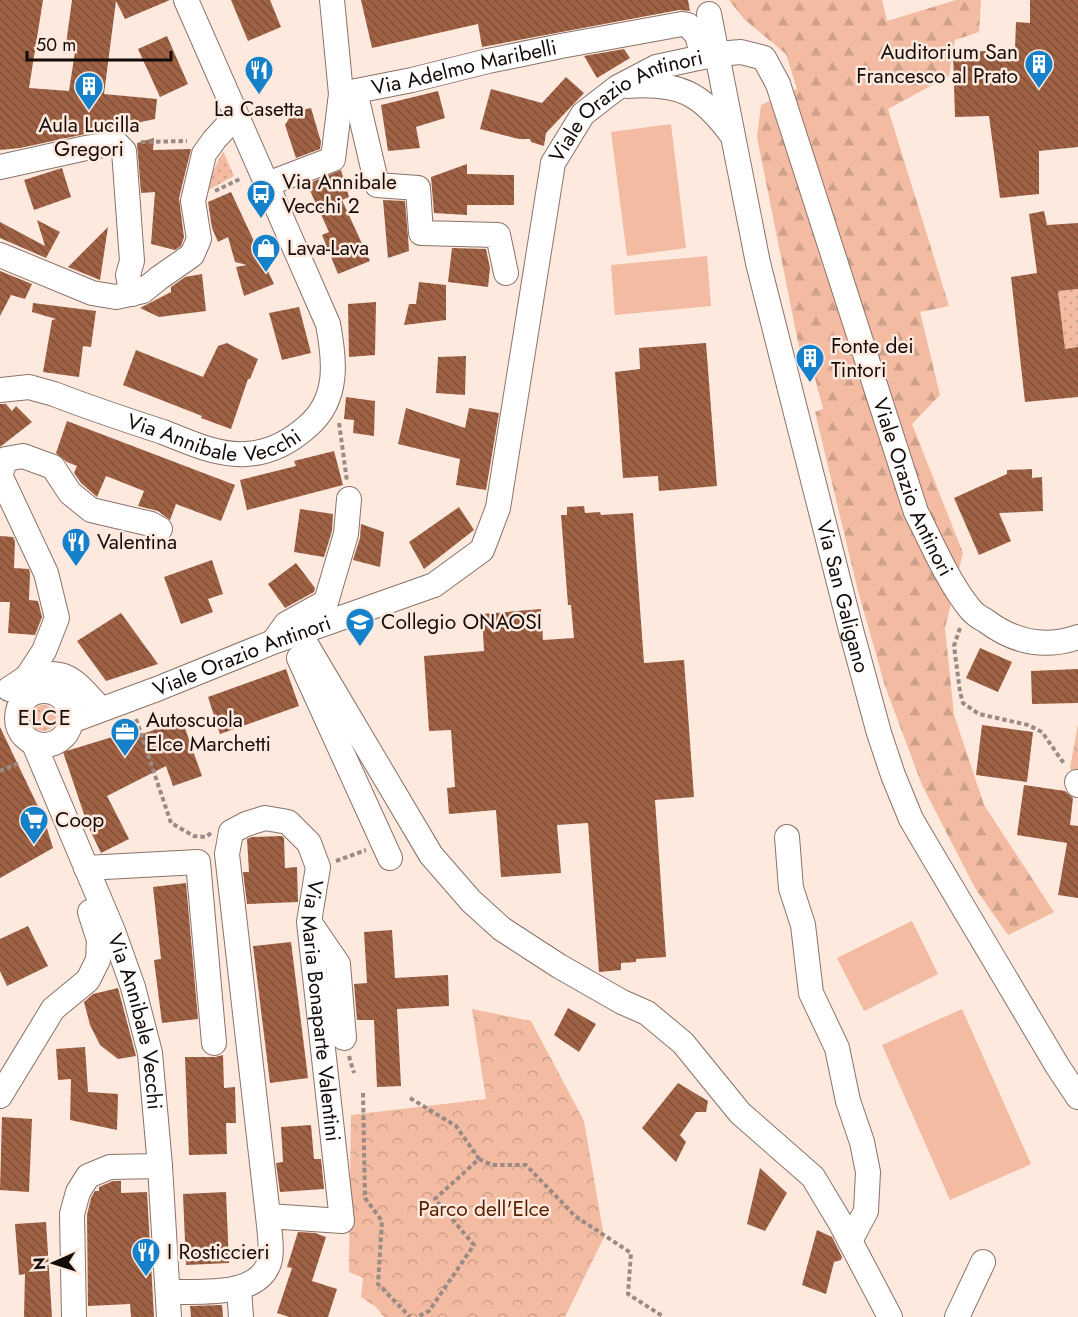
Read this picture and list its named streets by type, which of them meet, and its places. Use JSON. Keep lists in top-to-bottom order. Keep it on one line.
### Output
{"streets":{"street":["Via Adelmo Maribelli","Viale Orazio Antinori","Via Annibale Vecchi","Via San Galigano","Via Maria Bonaparte Valentini"]},"crossings":[["Via Adelmo Maribelli","Viale Orazio Antinori"],["Via Adelmo Maribelli","Via San Galigano"],["Viale Orazio Antinori","Via San Galigano"]],"districts":["ELCE"],"parks":["Parco dell'Elce"],"places":{"building":["Auditorium San Francesco al Prato","Aula Lucilla Gregori","Fonte dei Tintori"],"restaurant":["La Casetta","Valentina","I Rosticcieri"],"bus stop":["Via Annibale Vecchi 2"],"shop":["Lava-Lava"],"school or university":["Collegio ONAOSI"],"office":["Autoscuola Elce Marchetti"],"supermarket":["Coop"]},"scale_bar":"50 m","north":"left"}
